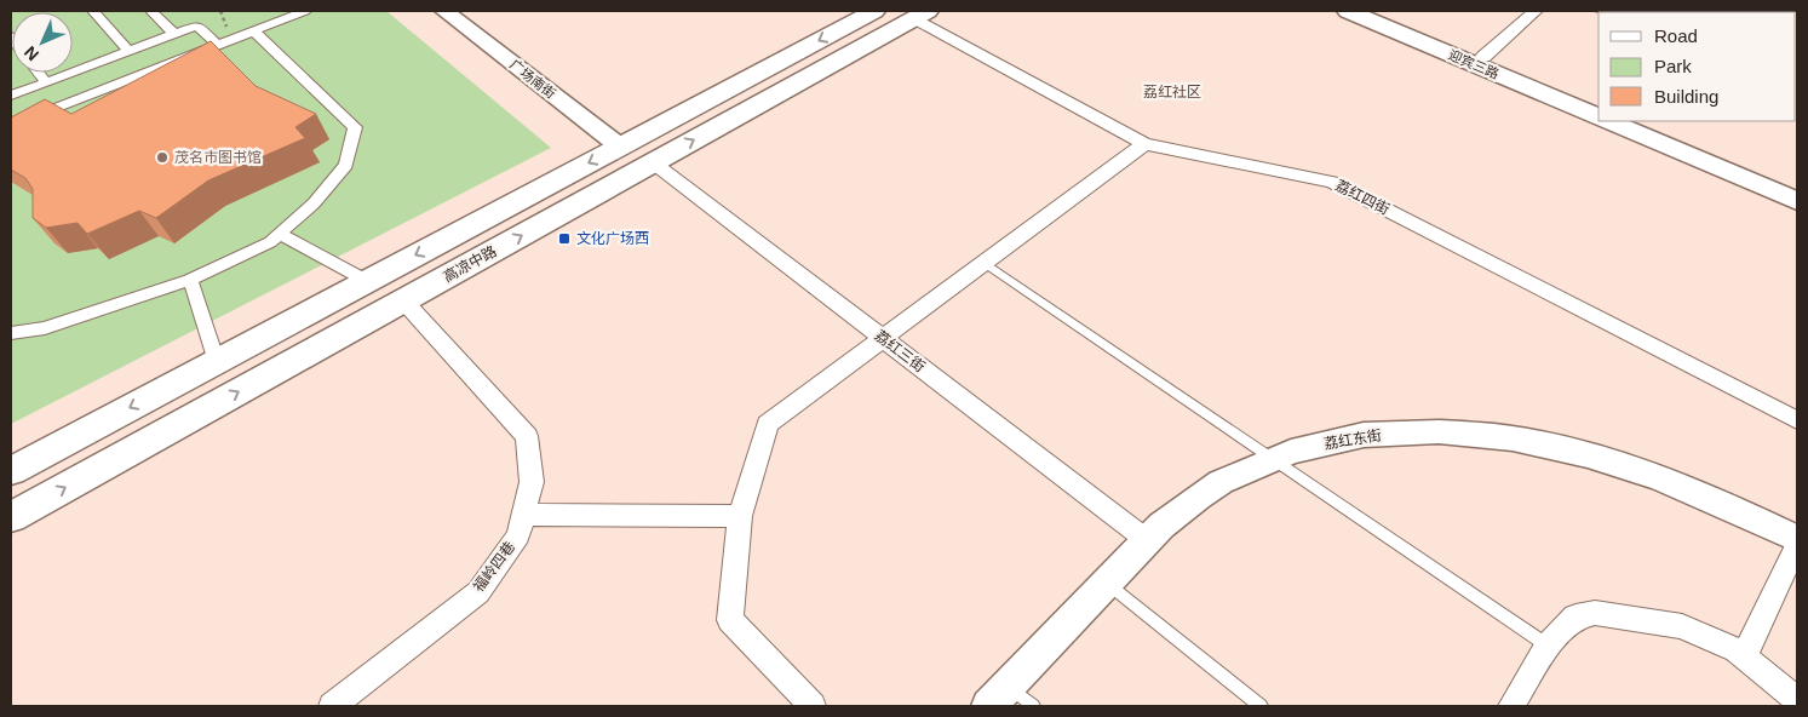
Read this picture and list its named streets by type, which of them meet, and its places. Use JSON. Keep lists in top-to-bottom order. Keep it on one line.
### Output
{"streets":{"main road":["迎宾三路","高凉中路"],"street":["广场南街","荔红四街","荔红三街","荔红东街","福岭四巷"]},"crossings":[["荔红四街","高凉中路"],["高凉中路","荔红三街"],["高凉中路","福岭四巷"],["荔红三街","荔红东街"]],"districts":["荔红社区"],"places":{"other":["茂名市图书馆"],"transit":["文化广场西"]},"legend":["Road","Park","Building"],"north":"bottom left"}
